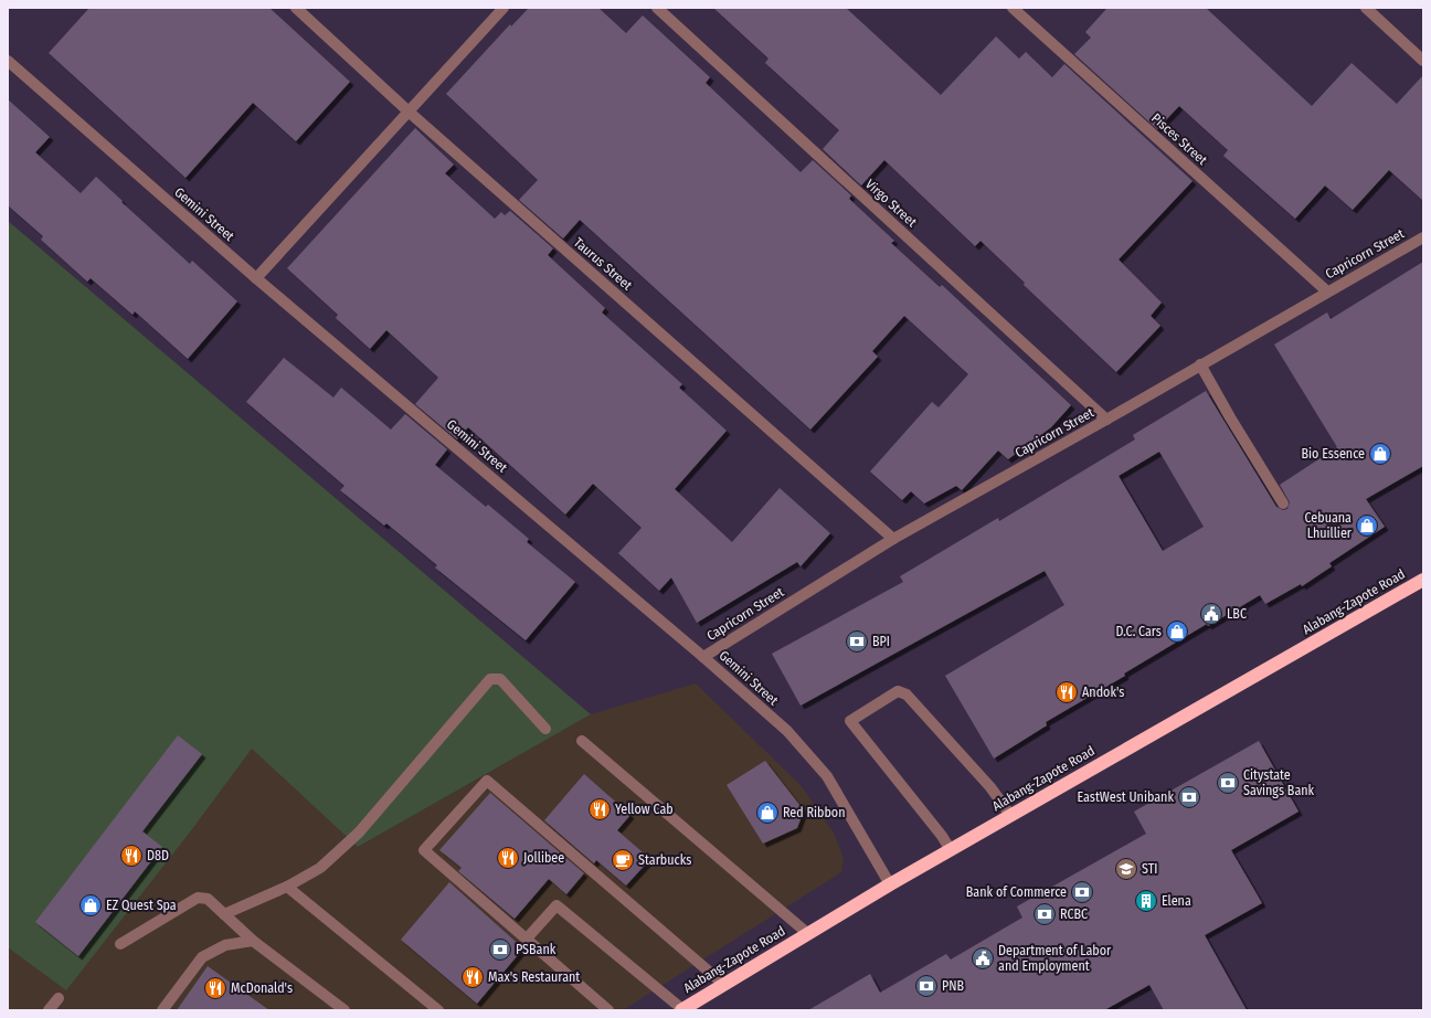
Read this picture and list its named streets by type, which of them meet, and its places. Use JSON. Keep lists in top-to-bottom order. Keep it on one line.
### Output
{"streets":{"highway":["Alabang-Zapote Road"],"street":["Pisces Street","Virgo Street","Gemini Street","Capricorn Street","Taurus Street"]},"crossings":[["Pisces Street","Capricorn Street"],["Virgo Street","Capricorn Street"],["Gemini Street","Capricorn Street"],["Gemini Street","Alabang-Zapote Road"],["Capricorn Street","Taurus Street"]],"places":{"shop":["Bio Essence","Cebuana Lhuillier","D.C. Cars","Red Ribbon","EZ Quest Spa"],"public building":["LBC","Department of Labor and Employment"],"bank":["BPI","Citystate Savings Bank","EastWest Unibank","Bank of Commerce","RCBC","PSBank","PNB"],"restaurant":["Andok's","Yellow Cab","D8D","Jollibee","Max's Restaurant","McDonald's"],"cafe":["Starbucks"],"school or university":["STI"],"building":["Elena"]}}
